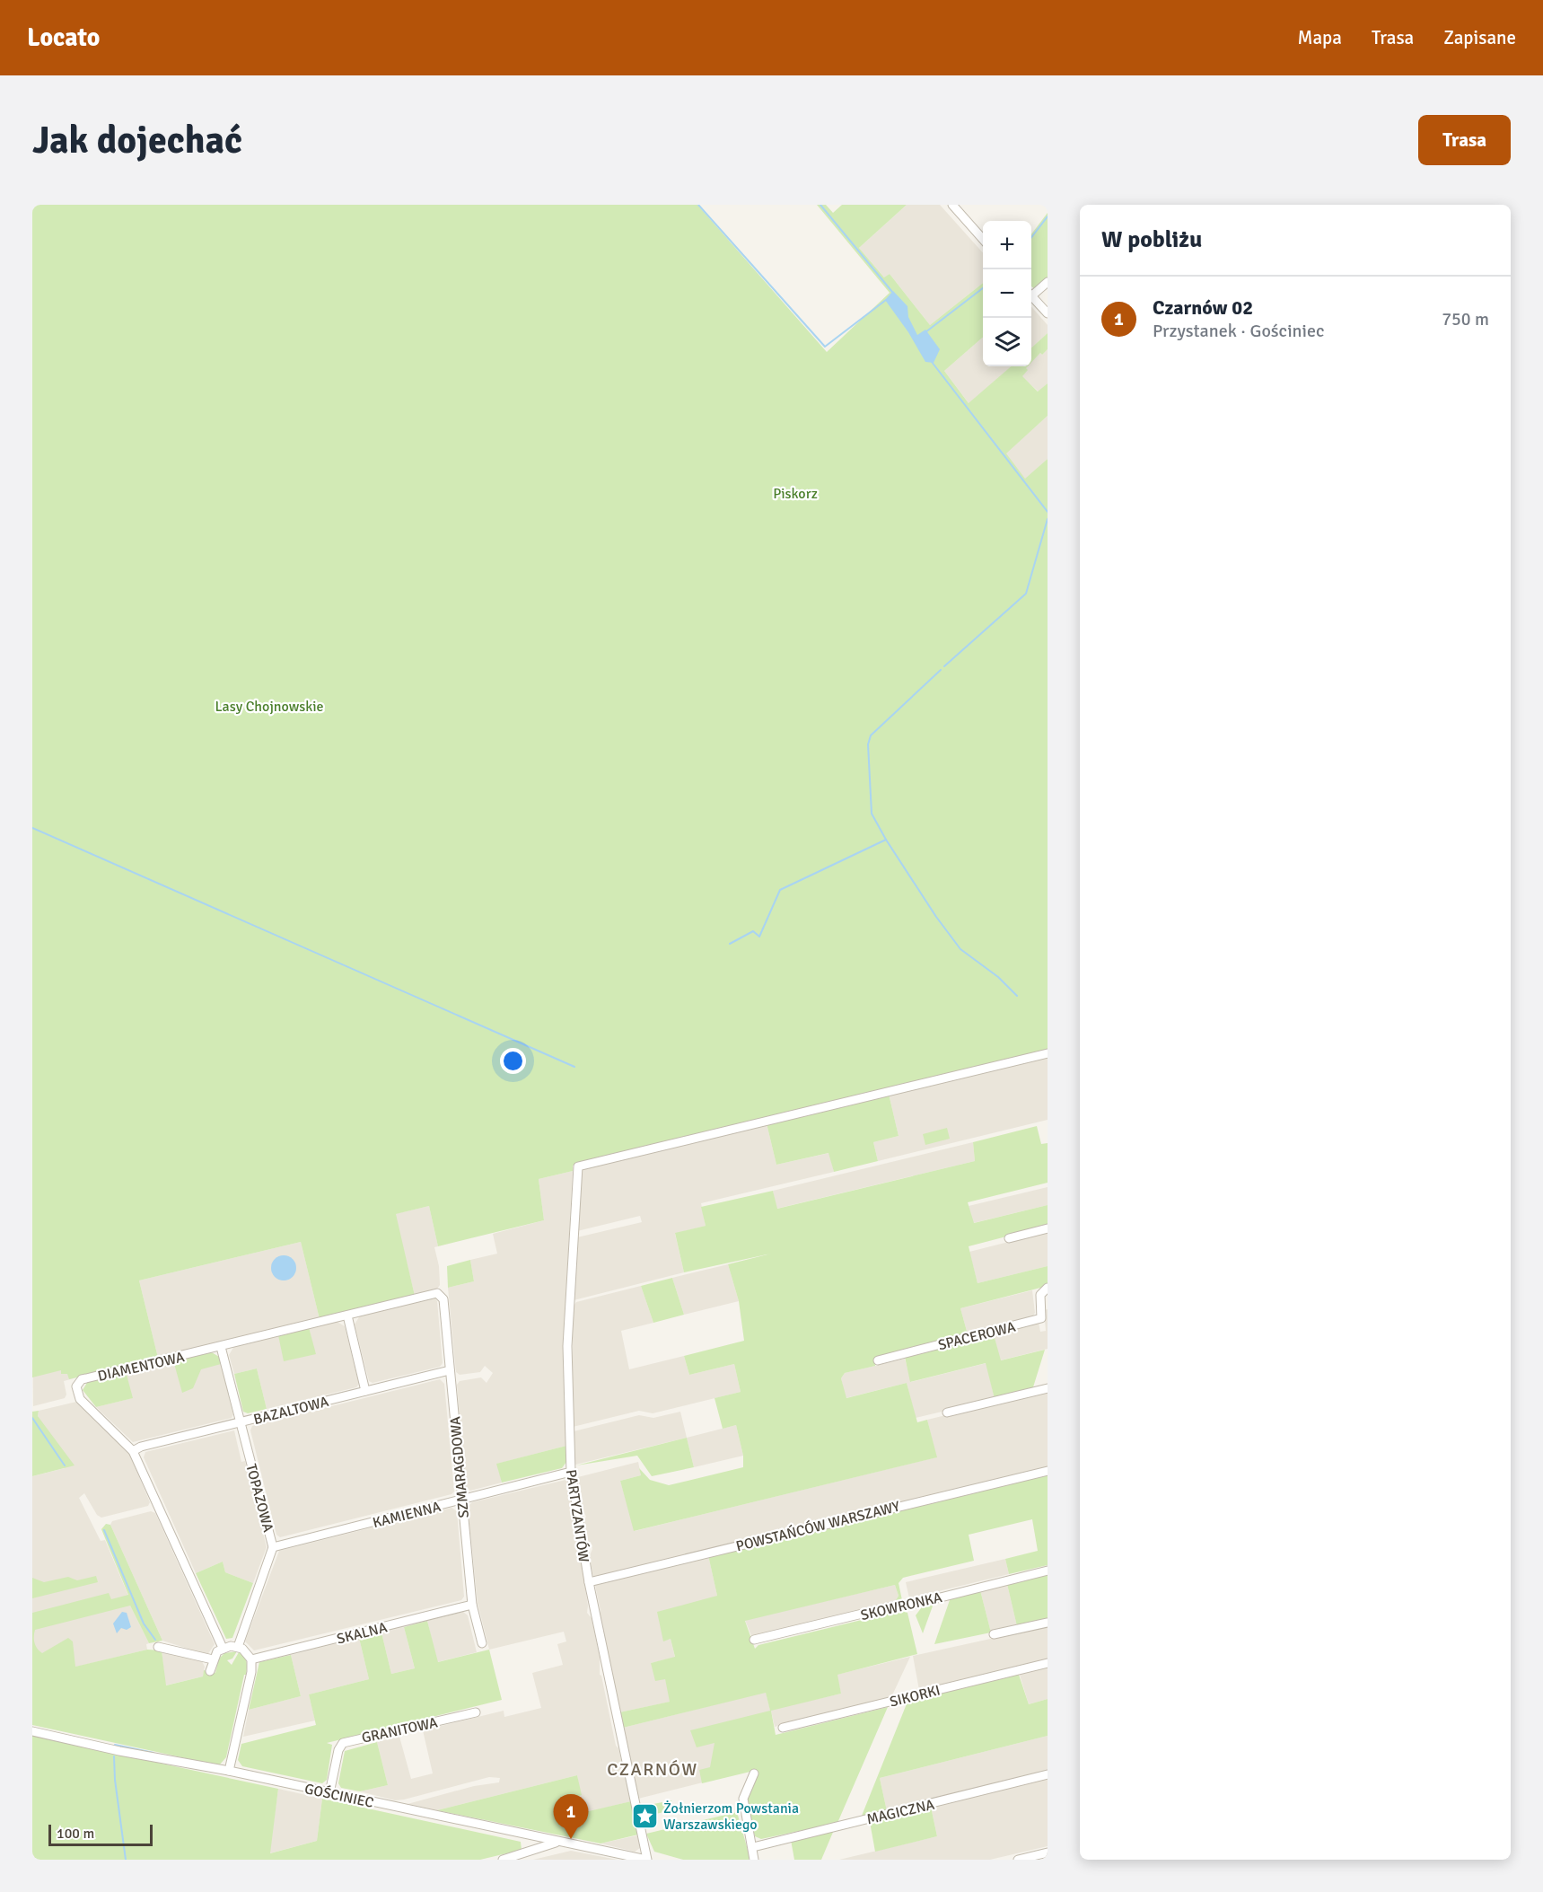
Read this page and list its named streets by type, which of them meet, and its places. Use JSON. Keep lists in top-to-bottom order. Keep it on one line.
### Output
{"streets":{"street":["SPACEROWA","DIAMENTOWA","BAZALTOWA","SZMARAGDOWA","TOPAZOWA","KAMIENNA","PARTYZANTÓW","POWSTAŃCÓW WARSZAWY","SKOWRONKA","SKALNA","SIKORKI","GRANITOWA","GOŚCINIEC","MAGICZNA"]},"crossings":[["DIAMENTOWA","BAZALTOWA"],["DIAMENTOWA","SZMARAGDOWA"],["DIAMENTOWA","TOPAZOWA"],["BAZALTOWA","SZMARAGDOWA"],["BAZALTOWA","TOPAZOWA"],["SZMARAGDOWA","KAMIENNA"],["SZMARAGDOWA","SKALNA"],["TOPAZOWA","KAMIENNA"],["KAMIENNA","PARTYZANTÓW"],["PARTYZANTÓW","POWSTAŃCÓW WARSZAWY"],["PARTYZANTÓW","GOŚCINIEC"],["GRANITOWA","GOŚCINIEC"]],"districts":["CZARNÓW"],"parks":["Piskorz","Lasy Chojnowskie"],"places":{"place":["Żołnierzom Powstania Warszawskiego"]},"scale_bar":"100 m","page":{"header":"Locato","nav":["Mapa","Trasa","Zapisane"],"buttons":"Trasa","title":"Jak dojechać","heading":"W pobliżu","map_buttons":["+","−"],"list":[{"mark":"1","name":"Czarnów 02","note":"Przystanek · Gościniec","value":"750 m"}],"pins":"1","scale":"100 m"}}
